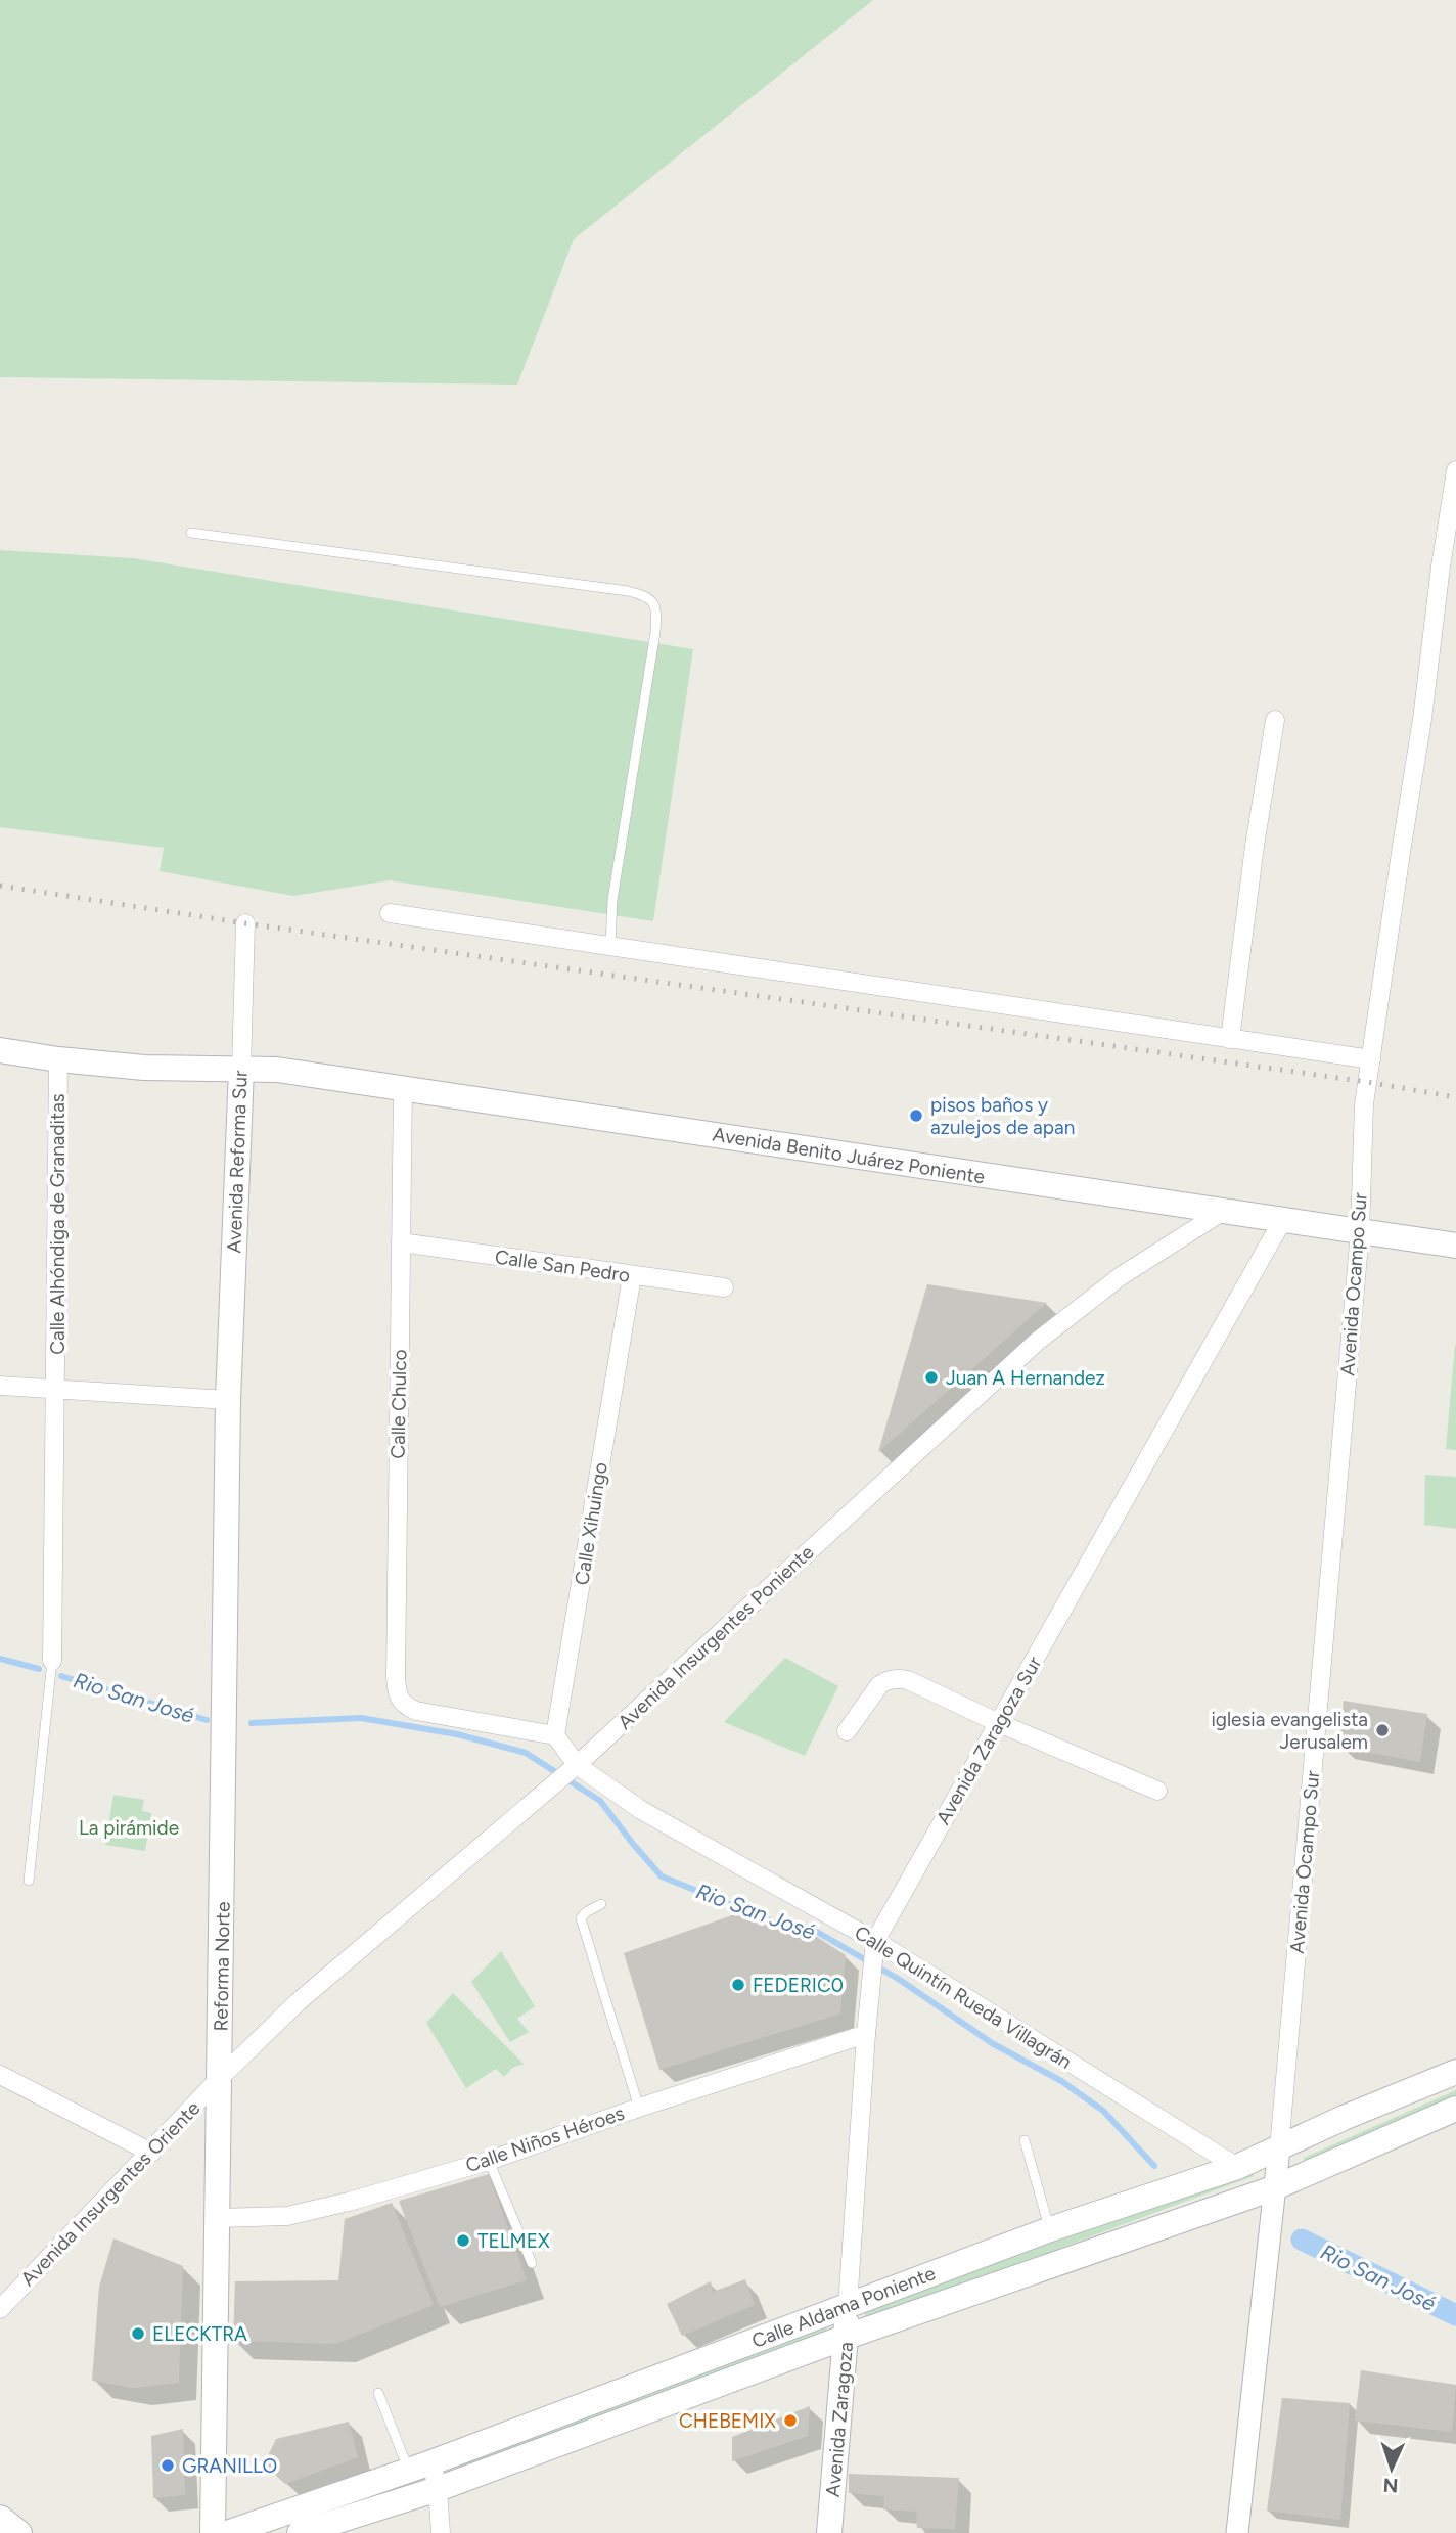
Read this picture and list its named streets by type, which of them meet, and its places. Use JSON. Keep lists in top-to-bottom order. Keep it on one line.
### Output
{"streets":{"main road":["Avenida Benito Juárez Poniente","Avenida Reforma Sur","Reforma Norte","Calle Aldama Poniente","Avenida Zaragoza"],"street":["Calle Alhóndiga de Granaditas","Calle San Pedro","Avenida Ocampo Sur","Calle Chulco","Calle Xihuingo","Avenida Insurgentes Poniente","Avenida Zaragoza Sur","Calle Quintín Rueda Villagrán","Calle Niños Héroes","Avenida Insurgentes Oriente"]},"crossings":[["Avenida Benito Juárez Poniente","Avenida Reforma Sur"],["Avenida Benito Juárez Poniente","Calle Alhóndiga de Granaditas"],["Avenida Benito Juárez Poniente","Avenida Ocampo Sur"],["Avenida Benito Juárez Poniente","Calle Chulco"],["Avenida Benito Juárez Poniente","Avenida Insurgentes Poniente"],["Avenida Benito Juárez Poniente","Avenida Zaragoza Sur"],["Avenida Reforma Sur","Reforma Norte"],["Calle San Pedro","Calle Chulco"],["Calle San Pedro","Calle Xihuingo"],["Avenida Ocampo Sur","Calle Aldama Poniente"],["Calle Chulco","Calle Xihuingo"],["Avenida Insurgentes Poniente","Reforma Norte"],["Avenida Insurgentes Poniente","Calle Quintín Rueda Villagrán"],["Avenida Insurgentes Poniente","Avenida Insurgentes Oriente"],["Avenida Zaragoza Sur","Calle Quintín Rueda Villagrán"],["Avenida Zaragoza Sur","Calle Niños Héroes"],["Avenida Zaragoza Sur","Calle Aldama Poniente"],["Avenida Zaragoza Sur","Avenida Zaragoza"],["Reforma Norte","Calle Niños Héroes"],["Reforma Norte","Avenida Insurgentes Oriente"],["Calle Quintín Rueda Villagrán","Calle Aldama Poniente"],["Calle Aldama Poniente","Avenida Zaragoza"]],"water":["Rio San José"],"parks":["La pirámide"],"places":["pisos baños y azulejos de apan","Juan A Hernandez","iglesia evangelista Jerusalem","FEDERIC0","TELMEX","ELECKTRA","CHEBEMIX","GRANILLO"],"north":"bottom"}
